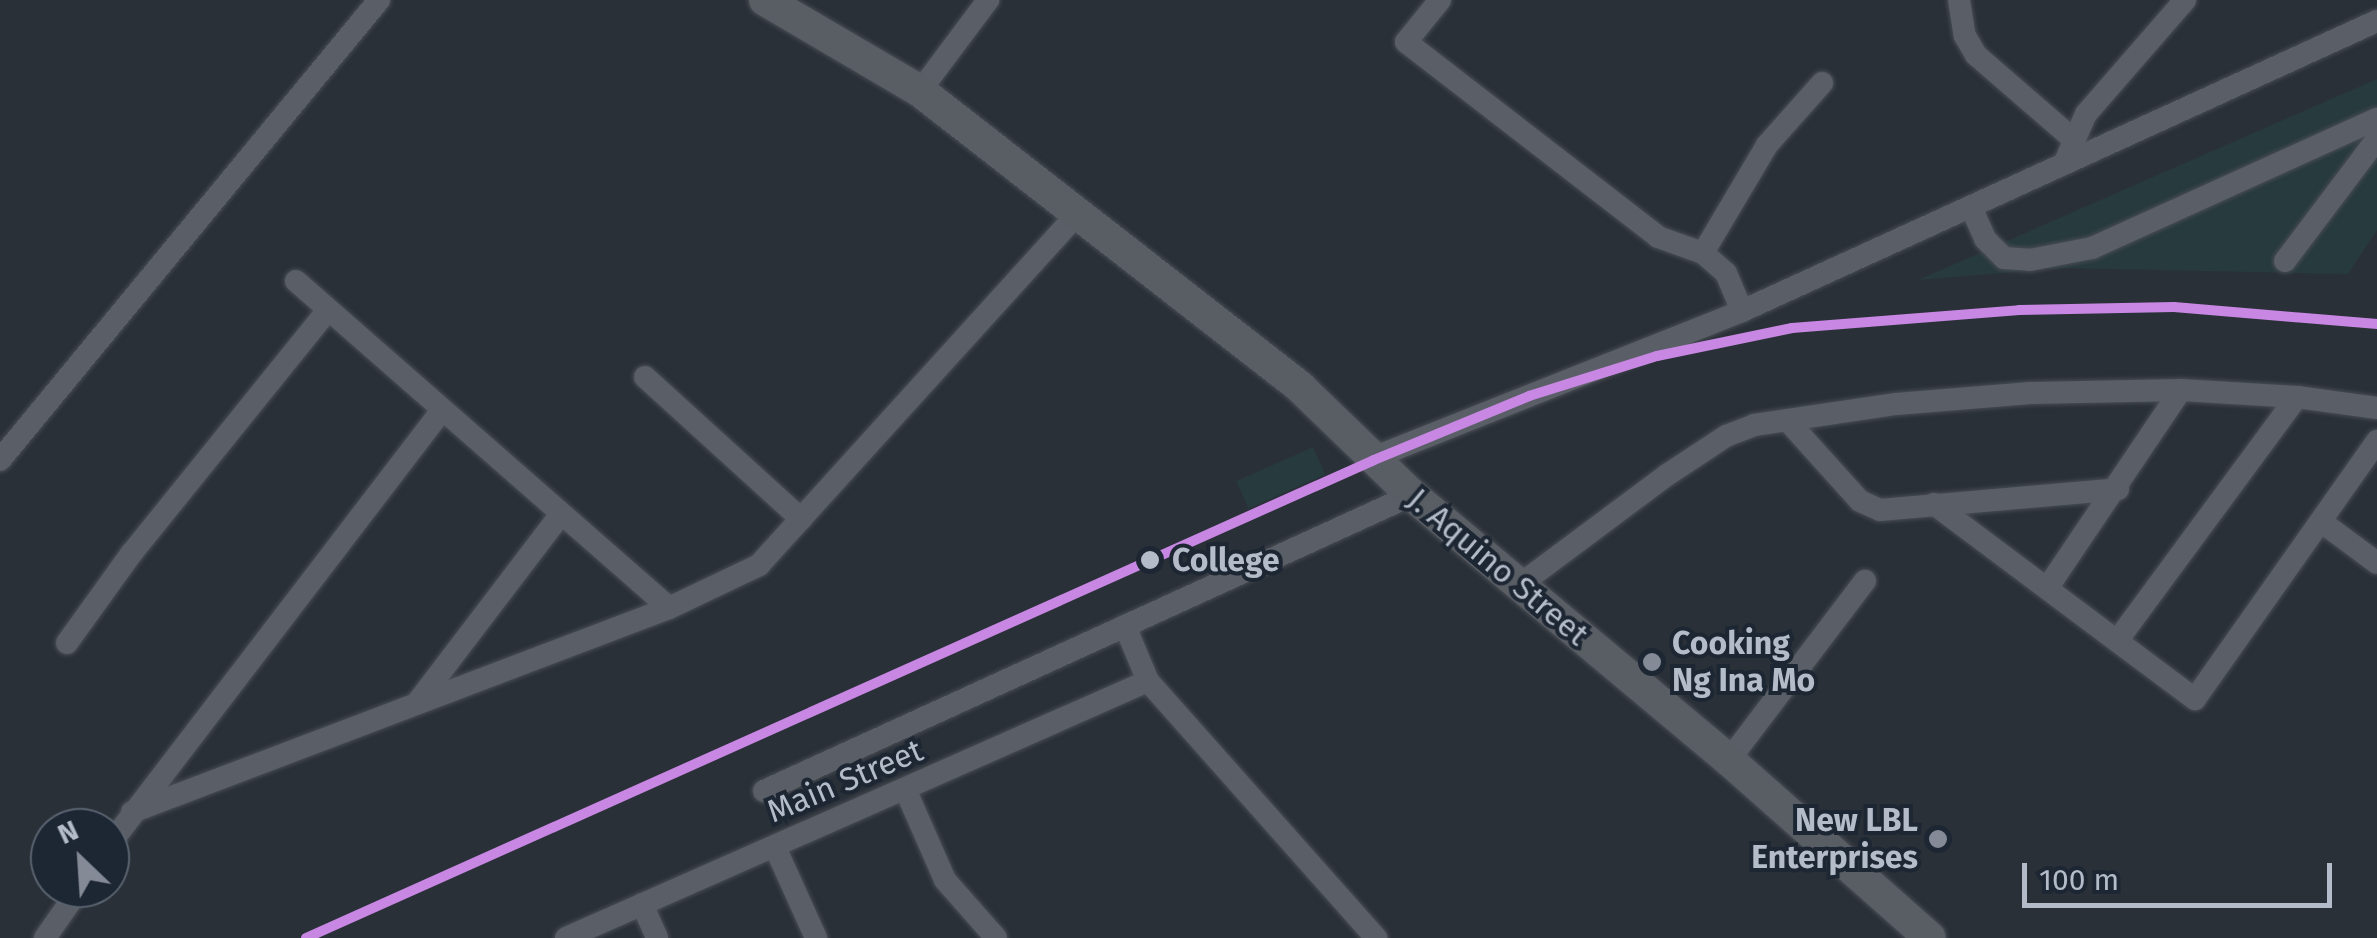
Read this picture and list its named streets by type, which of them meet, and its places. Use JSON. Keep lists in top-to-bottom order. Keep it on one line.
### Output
{"streets":{"street":["J. Aquino Street","Main Street"]},"places":["College","Cooking Ng Ina Mo","New LBL Enterprises"],"scale_bar":"100 m","north":"top left"}
